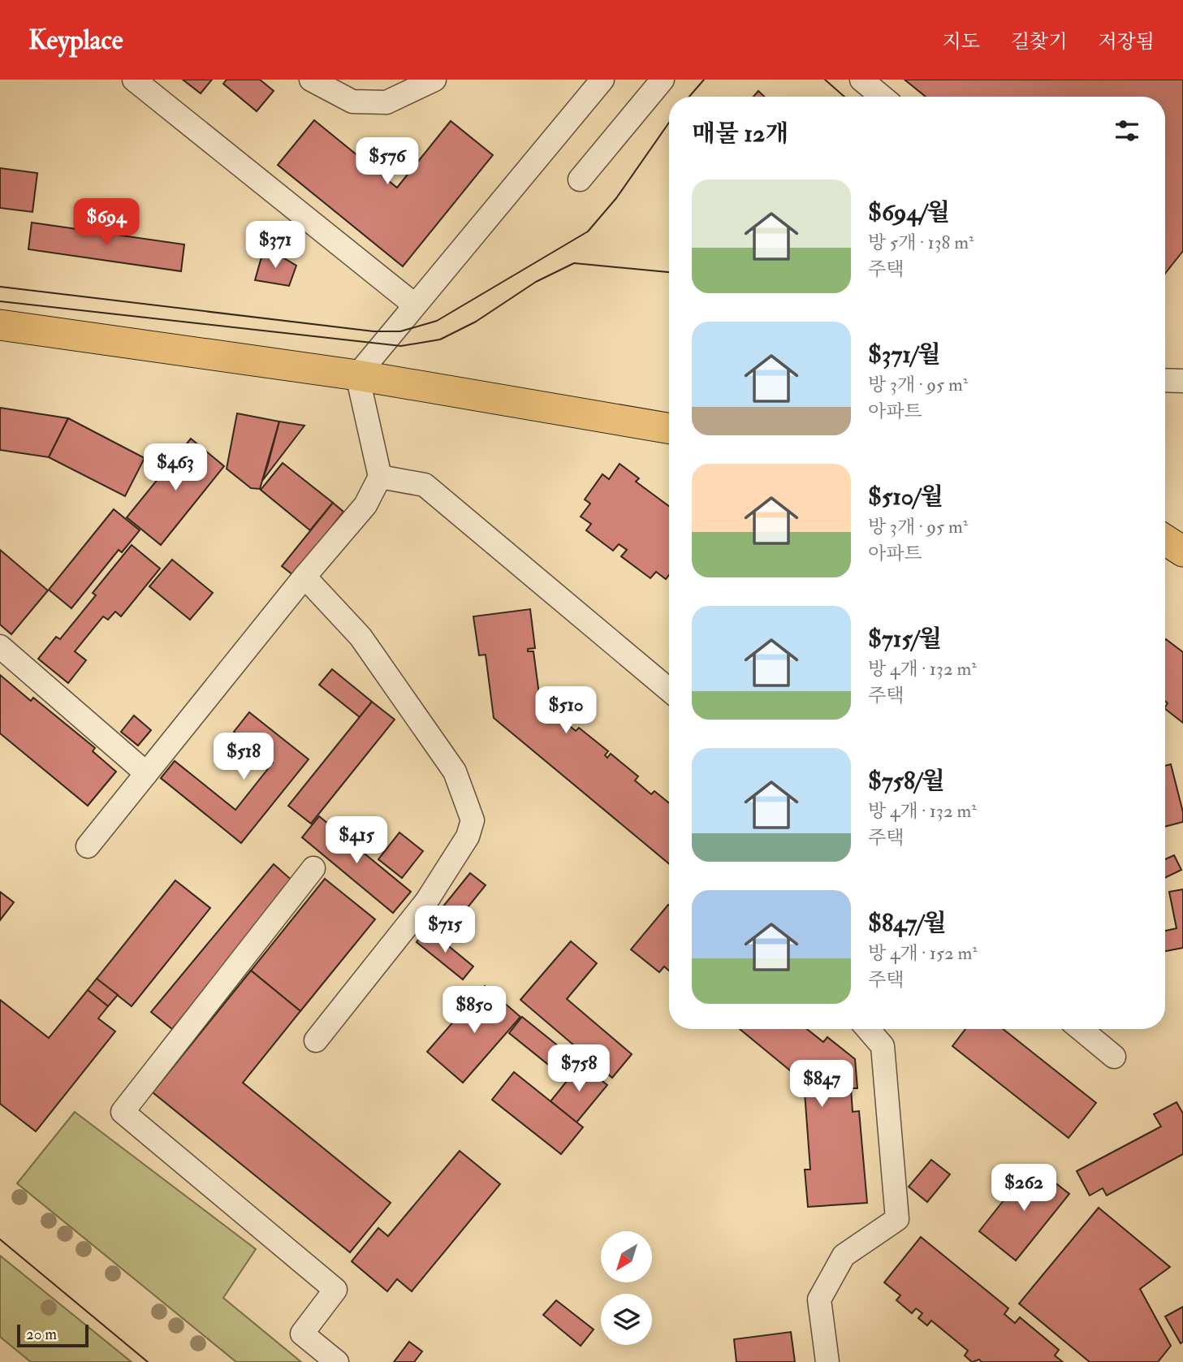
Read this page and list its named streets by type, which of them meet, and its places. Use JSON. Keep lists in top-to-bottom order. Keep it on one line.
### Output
{"scale_bar":"20 m","north":"bottom left","page":{"header":"Keyplace","nav":["지도","길찾기","저장됨"],"heading":"매물 12개","price":["$576","$694","$371","$463","$510","$518","$415","$715","$850","$758","$847","$262"],"list":[{"name":"$694/월","note":"방 5개 · 138 m² · 주택"},{"name":"$371/월","note":"방 3개 · 95 m² · 아파트"},{"name":"$510/월","note":"방 3개 · 95 m² · 아파트"},{"name":"$715/월","note":"방 4개 · 132 m² · 주택"},{"name":"$758/월","note":"방 4개 · 132 m² · 주택"},{"name":"$847/월","note":"방 4개 · 152 m² · 주택"}],"scale":"20 m"}}
